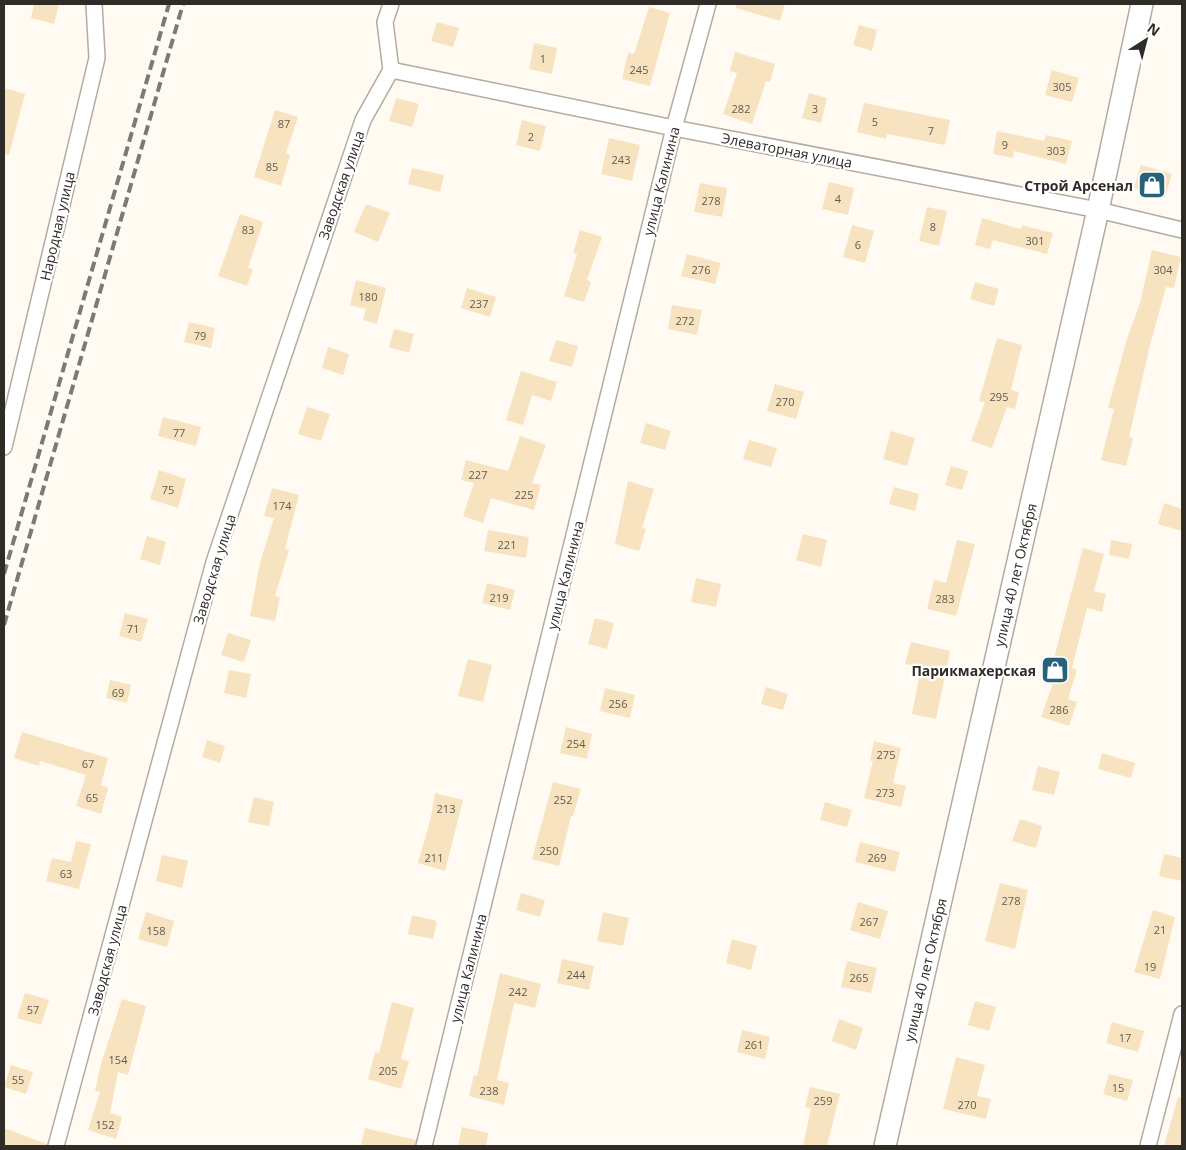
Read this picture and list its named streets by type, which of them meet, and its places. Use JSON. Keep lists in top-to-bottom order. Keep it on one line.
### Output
{"streets":{"street":["Элеваторная улица","улица Калинина","Заводская улица","Народная улица","улица 40 лет Октября"]},"crossings":[["Элеваторная улица","улица Калинина"],["Элеваторная улица","Заводская улица"],["Элеваторная улица","улица 40 лет Октября"]],"places":{"shop":["Строй Арсенал","Парикмахерская"]},"house_numbers":["1","245","305","282","3","5","87","7","2","9","303","243","85","4","278","8","83","301","6","276","304","180","237","272","79","295","270","77","227","75","225","174","221","219","283","71","69","256","286","254","275","67","273","65","252","213","250","211","269","63","278","267","21","158","19","244","265","242","57","17","261","154","205","55","15","238","259","270","152"],"north":"top right"}
